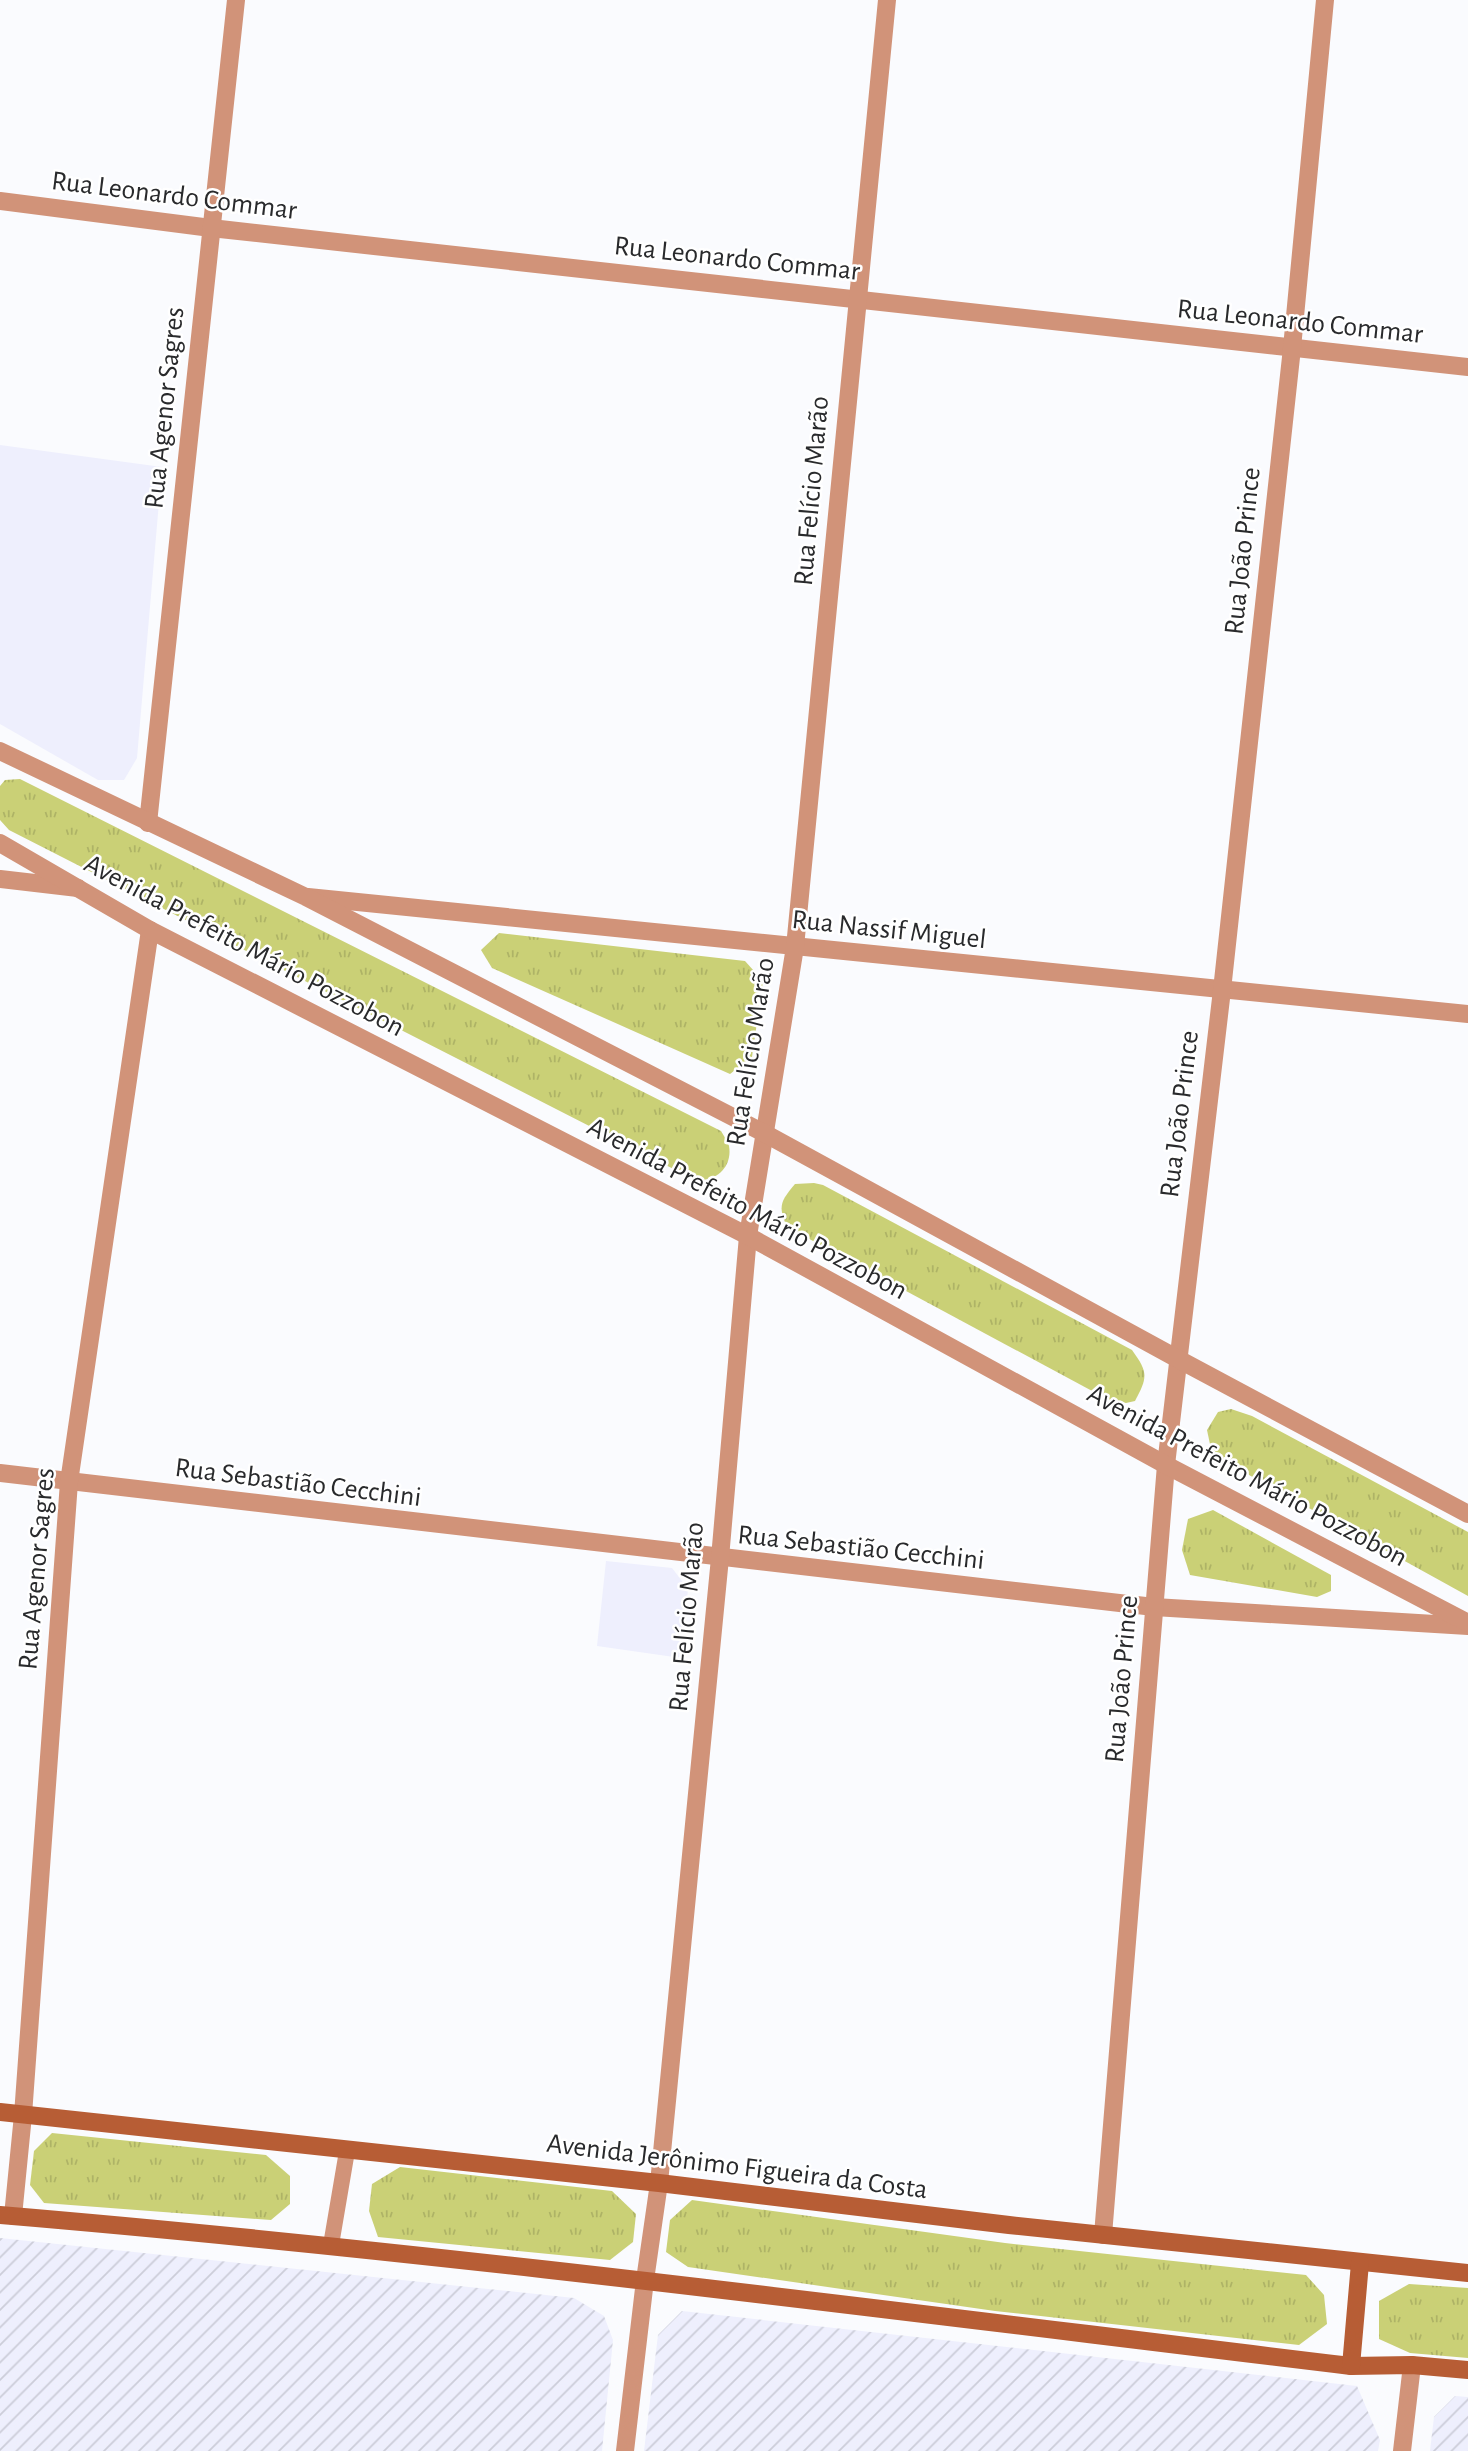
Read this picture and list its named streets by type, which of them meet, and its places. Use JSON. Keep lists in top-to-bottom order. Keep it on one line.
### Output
{"streets":{"main road":["Avenida Jerônimo Figueira da Costa"],"street":["Rua Leonardo Commar","Rua Agenor Sagres","Rua Felício Marão","Rua João Prince","Rua Nassif Miguel","Avenida Prefeito Mário Pozzobon","Rua Sebastião Cecchini"]},"crossings":[["Rua Leonardo Commar","Rua Agenor Sagres"],["Rua Leonardo Commar","Rua Felício Marão"],["Rua Leonardo Commar","Rua João Prince"],["Rua Agenor Sagres","Avenida Prefeito Mário Pozzobon"],["Rua Agenor Sagres","Rua Sebastião Cecchini"],["Rua Agenor Sagres","Avenida Jerônimo Figueira da Costa"],["Rua Felício Marão","Rua Nassif Miguel"],["Rua Felício Marão","Avenida Prefeito Mário Pozzobon"],["Rua Felício Marão","Rua Sebastião Cecchini"],["Rua Felício Marão","Avenida Jerônimo Figueira da Costa"],["Rua João Prince","Rua Nassif Miguel"],["Rua João Prince","Avenida Prefeito Mário Pozzobon"],["Rua João Prince","Rua Sebastião Cecchini"],["Rua João Prince","Avenida Jerônimo Figueira da Costa"],["Avenida Prefeito Mário Pozzobon","Rua Sebastião Cecchini"]]}
